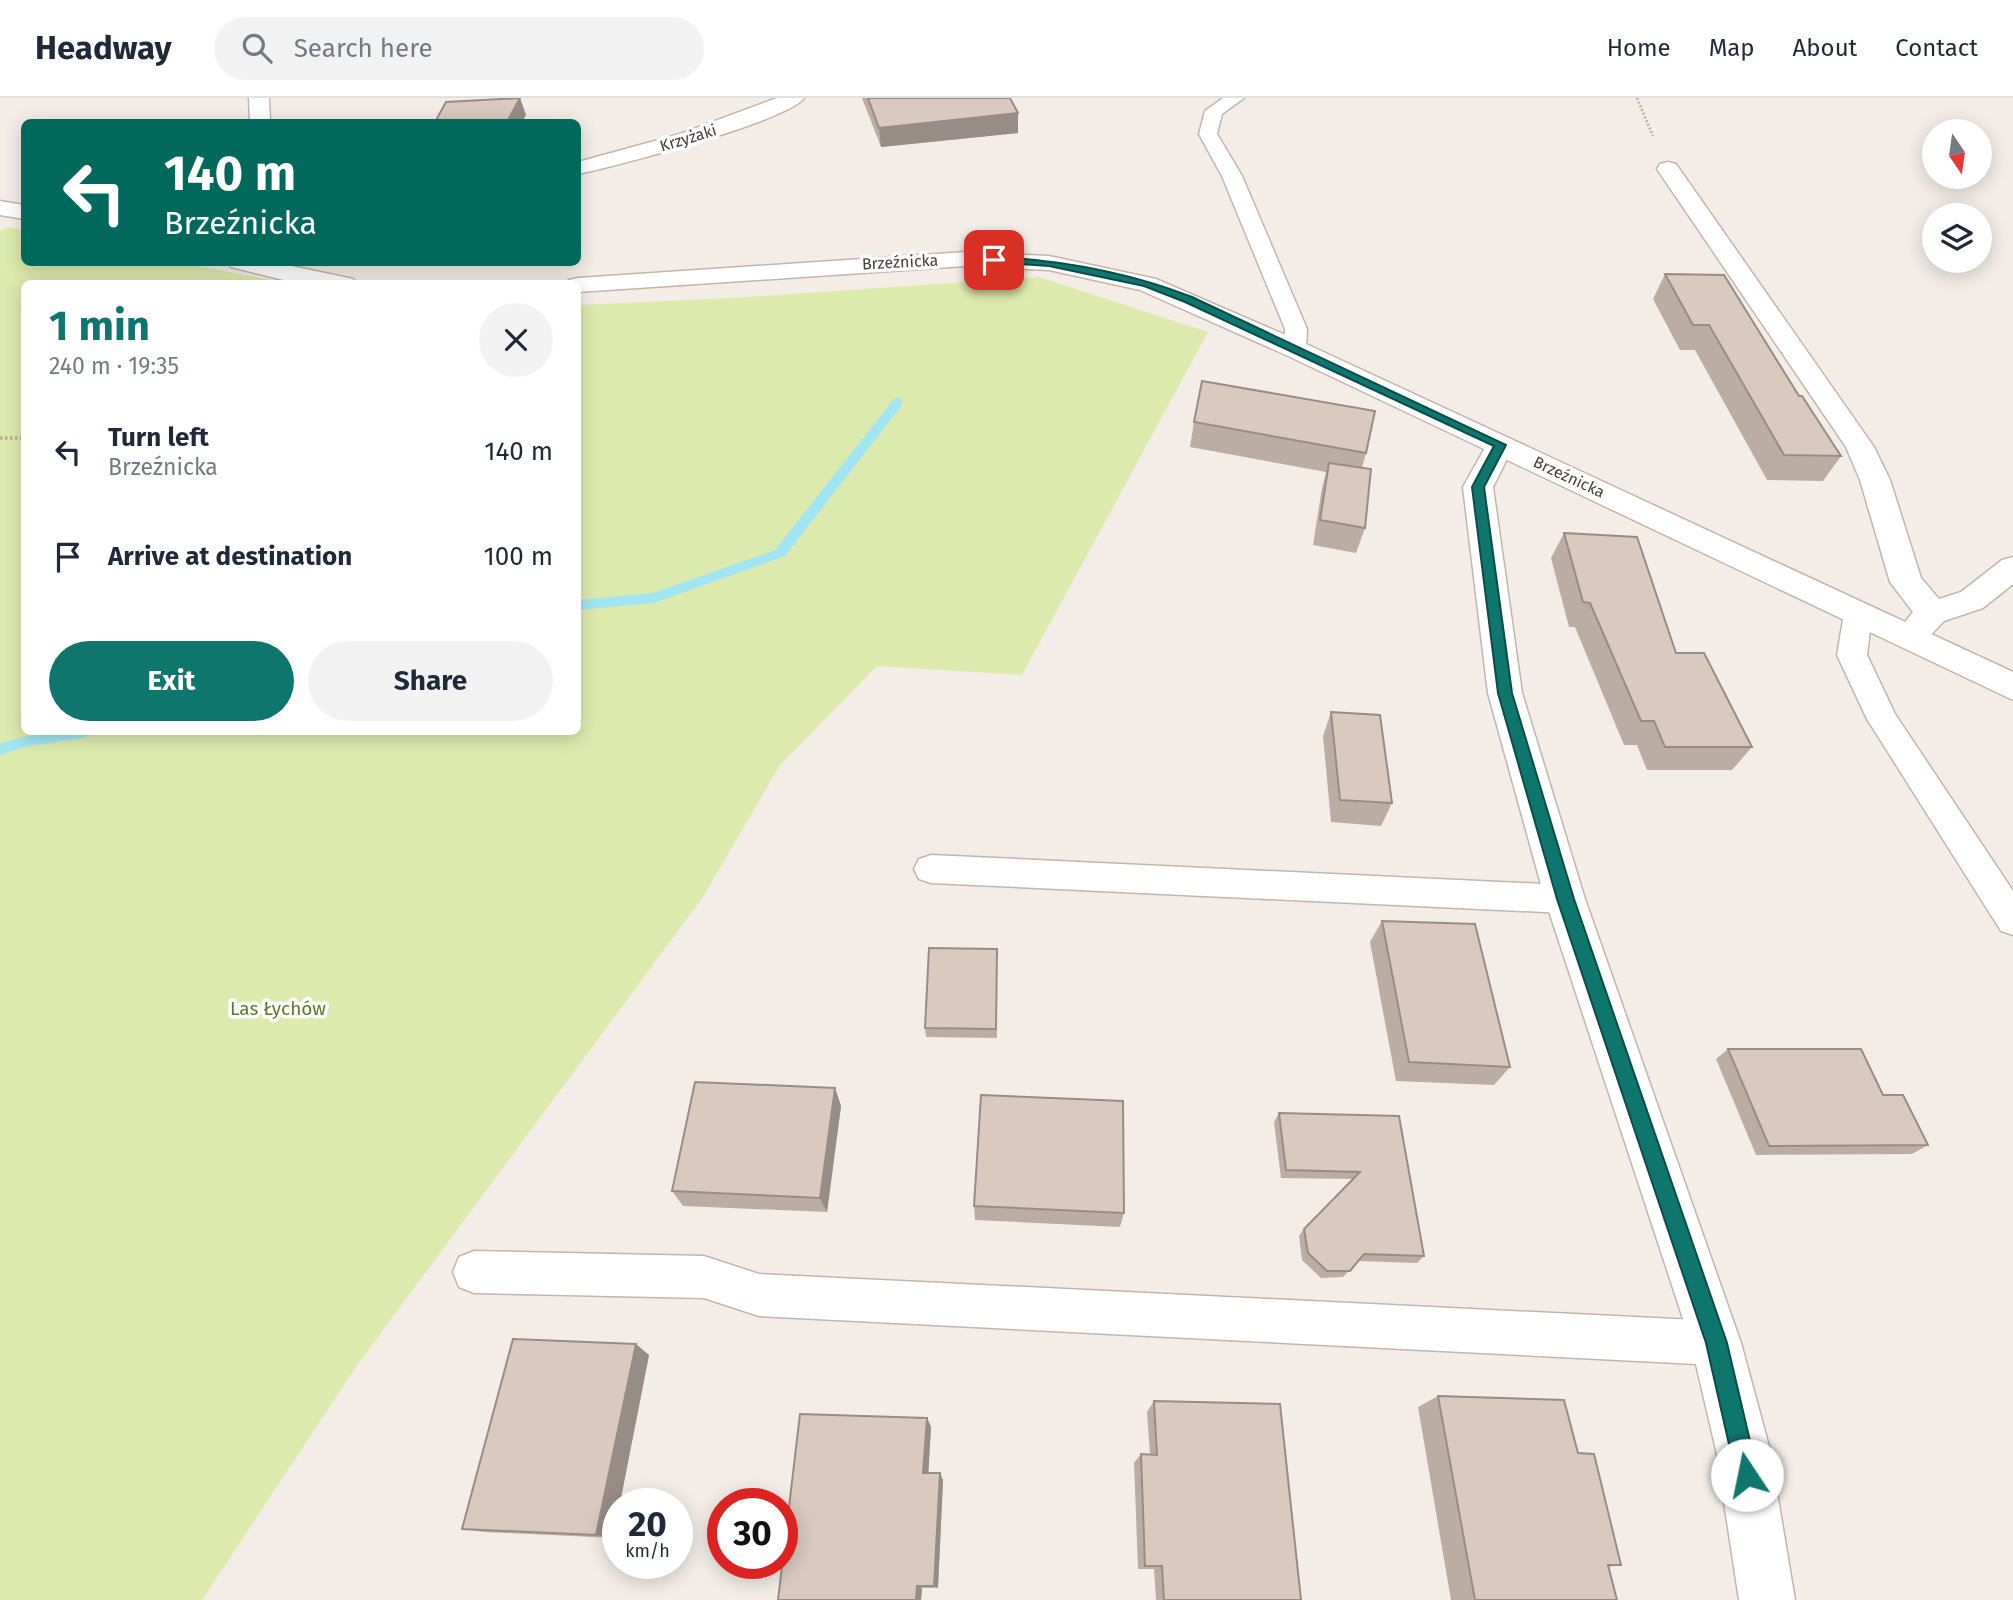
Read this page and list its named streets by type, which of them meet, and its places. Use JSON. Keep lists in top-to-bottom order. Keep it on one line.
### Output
{"streets":{"street":["Krzyżaki","Brzeźnicka"]},"parks":["Las Łychów"],"north":"bottom","page":{"header":"Headway","search":"Search here","nav":["Home","Map","About","Contact"],"turn":["140 m","Brzeźnicka"],"heading":["1 min","240 m · 19:35"],"list":[{"name":"Turn left","note":"Brzeźnicka","value":"140 m"},{"name":"Arrive at destination","value":"100 m"}],"buttons":["Exit","Share"],"speed":"20 km/h","limit":"30"}}
